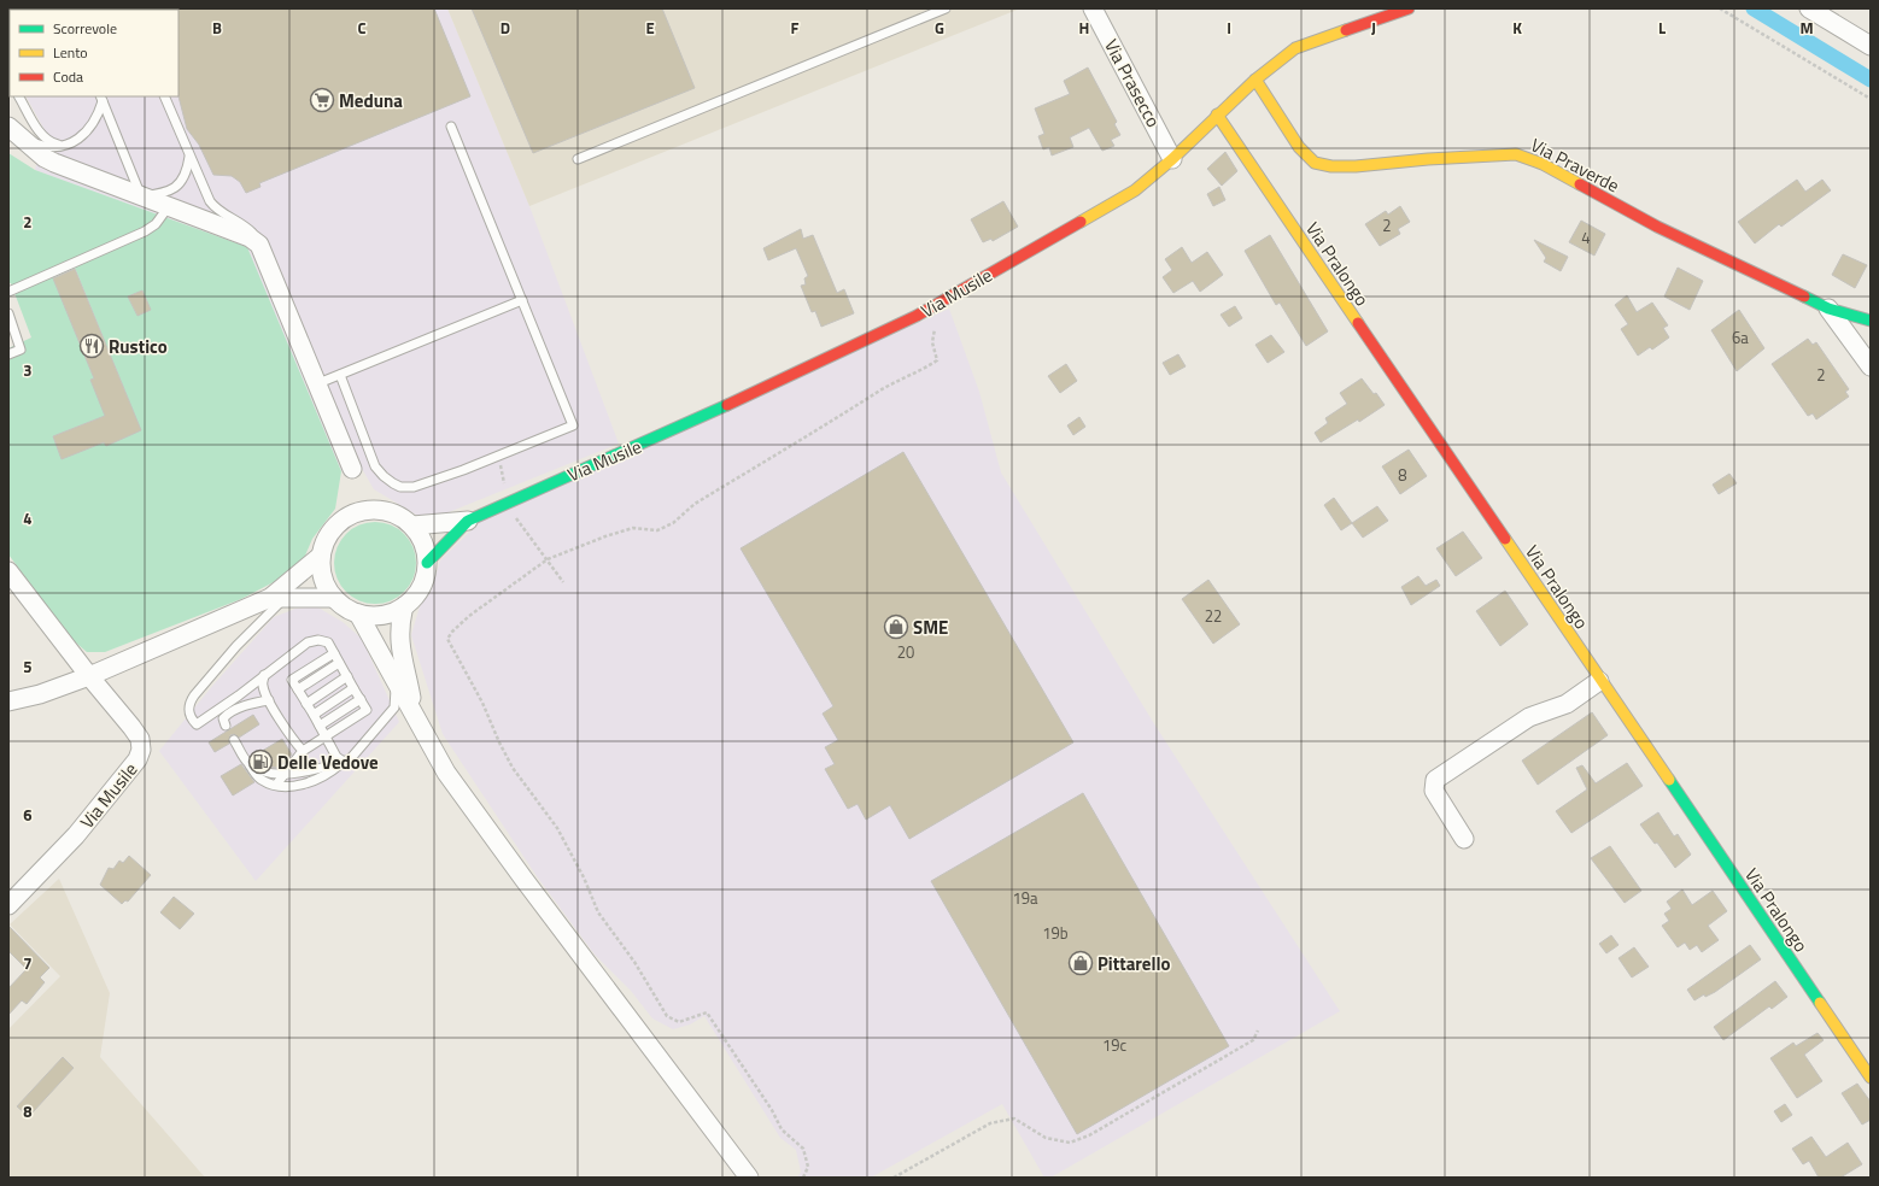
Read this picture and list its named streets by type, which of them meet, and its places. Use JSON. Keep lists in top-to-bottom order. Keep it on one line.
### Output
{"streets":{"street":["Via Prasecco","Via Praverde","Via Pralongo","Via Musile"]},"crossings":[["Via Prasecco","Via Musile"],["Via Praverde","Via Musile"],["Via Pralongo","Via Musile"]],"places":{"supermarket":["Meduna"],"restaurant":["Rustico"],"shop":["SME","Pittarello"],"fuel station":["Delle Vedove"]},"house_numbers":["2","4","6a","2","8","22","20","19a","19b","19c"],"legend":["Scorrevole","Lento","Coda"],"grid":{"columns":["B","C","D","E","F","G","H","I","J","K","L","M"],"rows":["2","3","4","5","6","7","8"]}}
